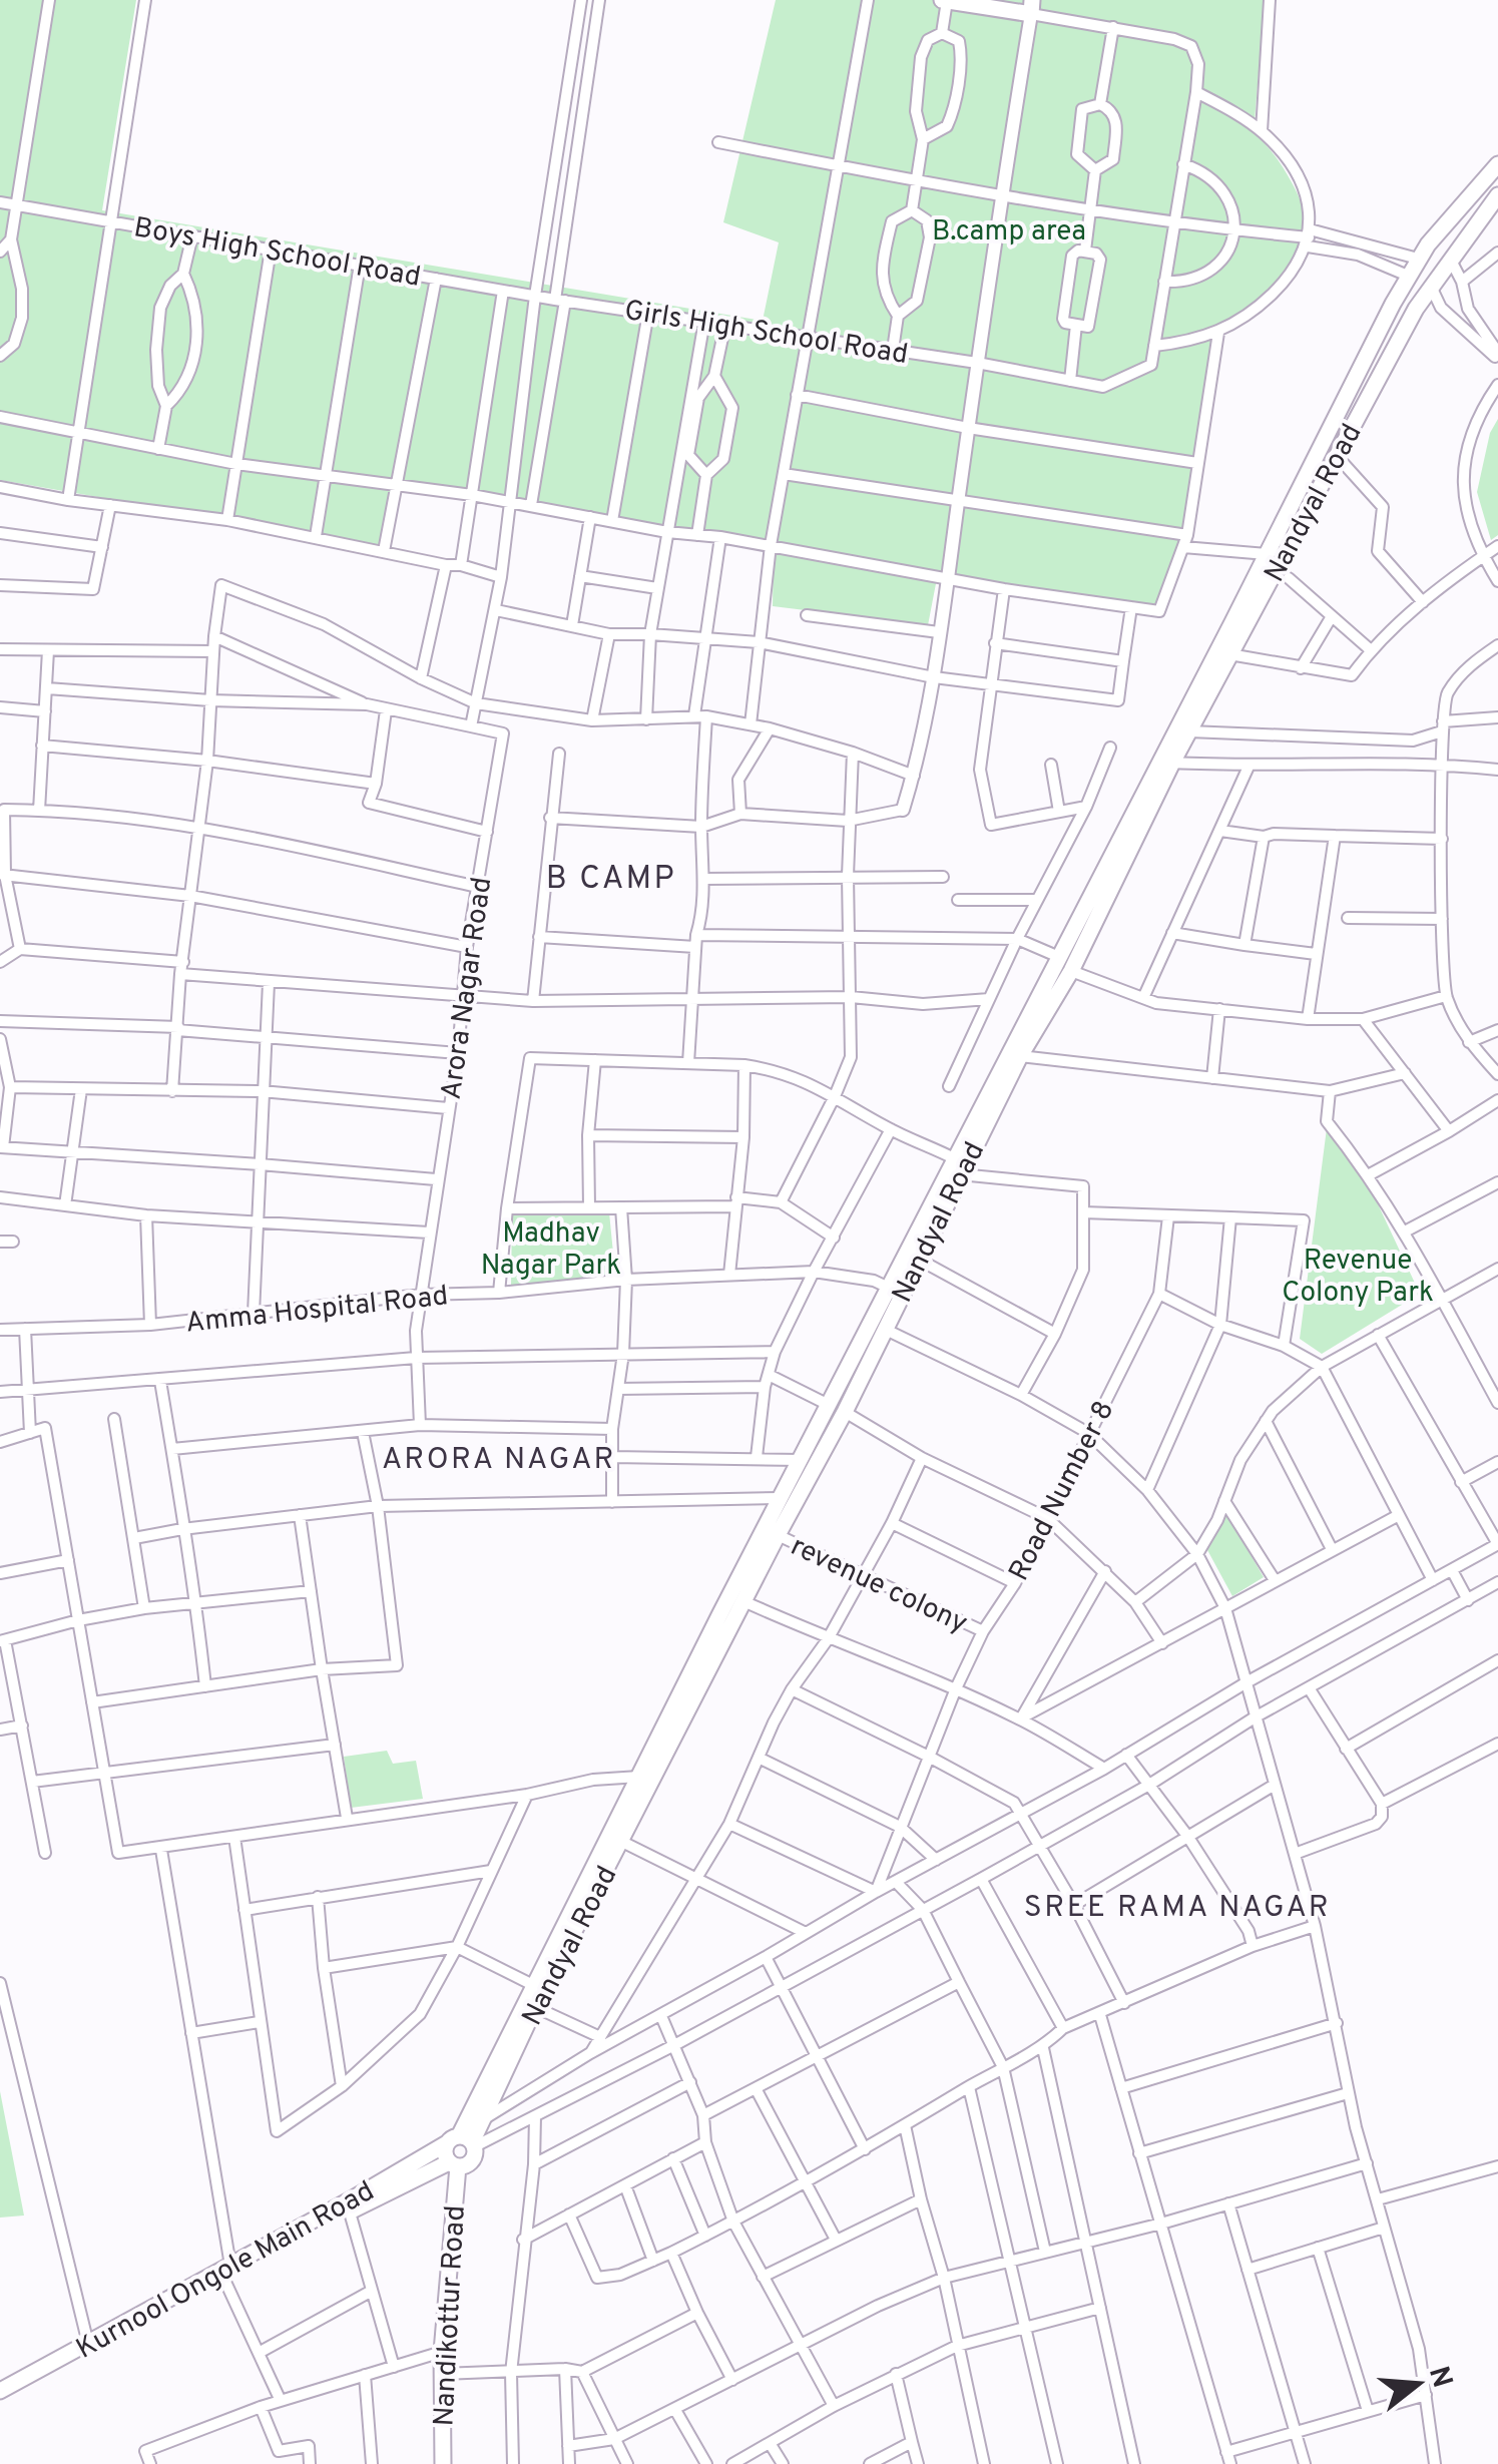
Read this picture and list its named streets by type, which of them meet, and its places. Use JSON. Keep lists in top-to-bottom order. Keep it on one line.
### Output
{"streets":{"main road":["Nandyal Road","Kurnool Ongole Main Road","Nandikottur Road"],"street":["Boys High School Road","Girls High School Road","Arora Nagar Road","Amma Hospital Road","Road Number 8","revenue colony"]},"crossings":[["Boys High School Road","Girls High School Road"],["Nandyal Road","revenue colony"],["Nandyal Road","Kurnool Ongole Main Road"],["Nandyal Road","Nandikottur Road"],["Arora Nagar Road","Amma Hospital Road"],["Road Number 8","revenue colony"],["Kurnool Ongole Main Road","Nandikottur Road"]],"districts":["B CAMP","ARORA NAGAR","SREE RAMA NAGAR"],"parks":["B.camp area","Madhav Nagar Park","Revenue Colony Park"],"north":"right"}
